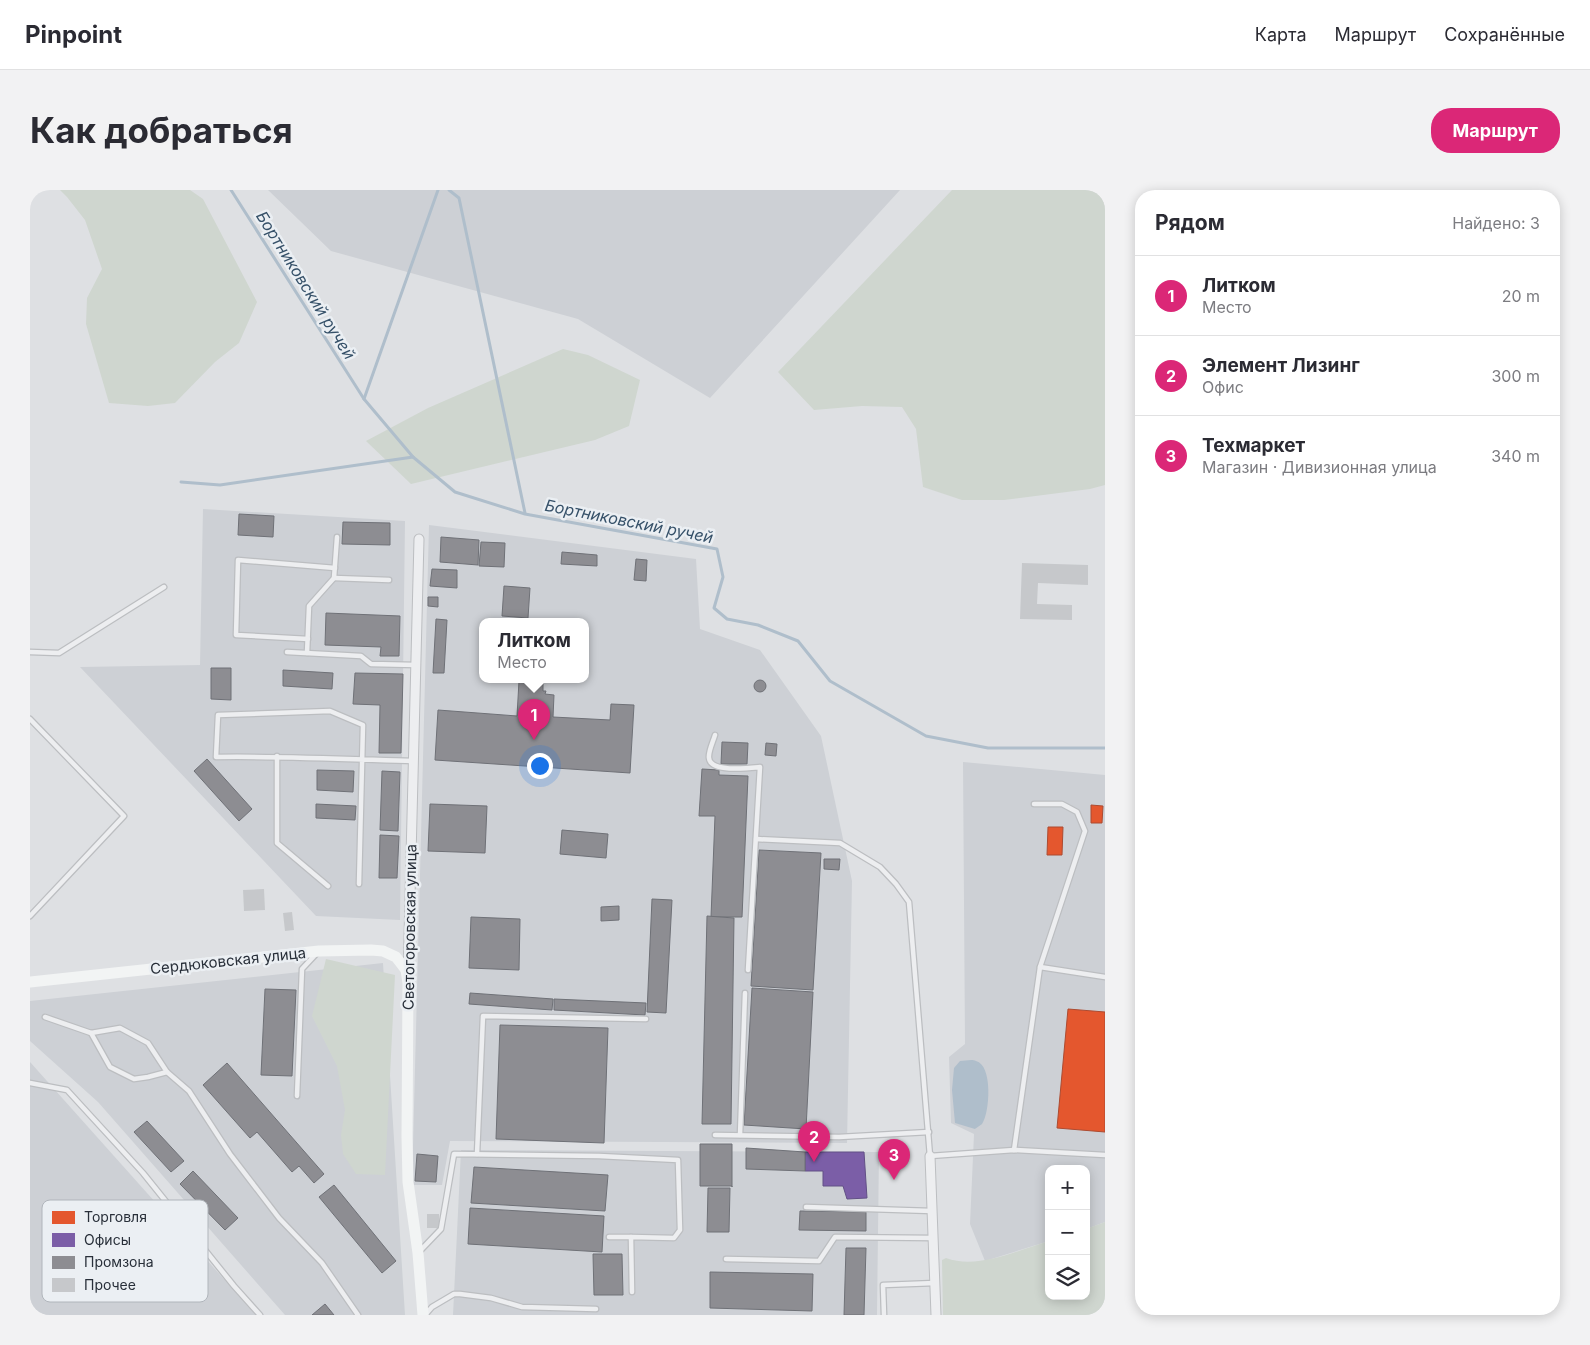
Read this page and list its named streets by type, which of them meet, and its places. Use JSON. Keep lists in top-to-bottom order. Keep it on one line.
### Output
{"streets":{"street":["Светогоровская улица","Сердюковская улица"]},"crossings":[["Светогоровская улица","Сердюковская улица"]],"water":["Бортниковский ручей"],"legend":["Торговля","Офисы","Промзона","Прочее"],"page":{"header":"Pinpoint","nav":["Карта","Маршрут","Сохранённые"],"buttons":"Маршрут","title":"Как добраться","heading":["Рядом","Найдено: 3"],"list":[{"mark":"1","name":"Литком","note":"Место","value":"20 m"},{"mark":"2","name":"Элемент Лизинг","note":"Офис","value":"300 m"},{"mark":"3","name":"Техмаркет","note":"Магазин · Дивизионная улица","value":"340 m"}],"popup":["Литком","Место"],"pins":["1","2","3"],"map_buttons":["+","−"]}}
